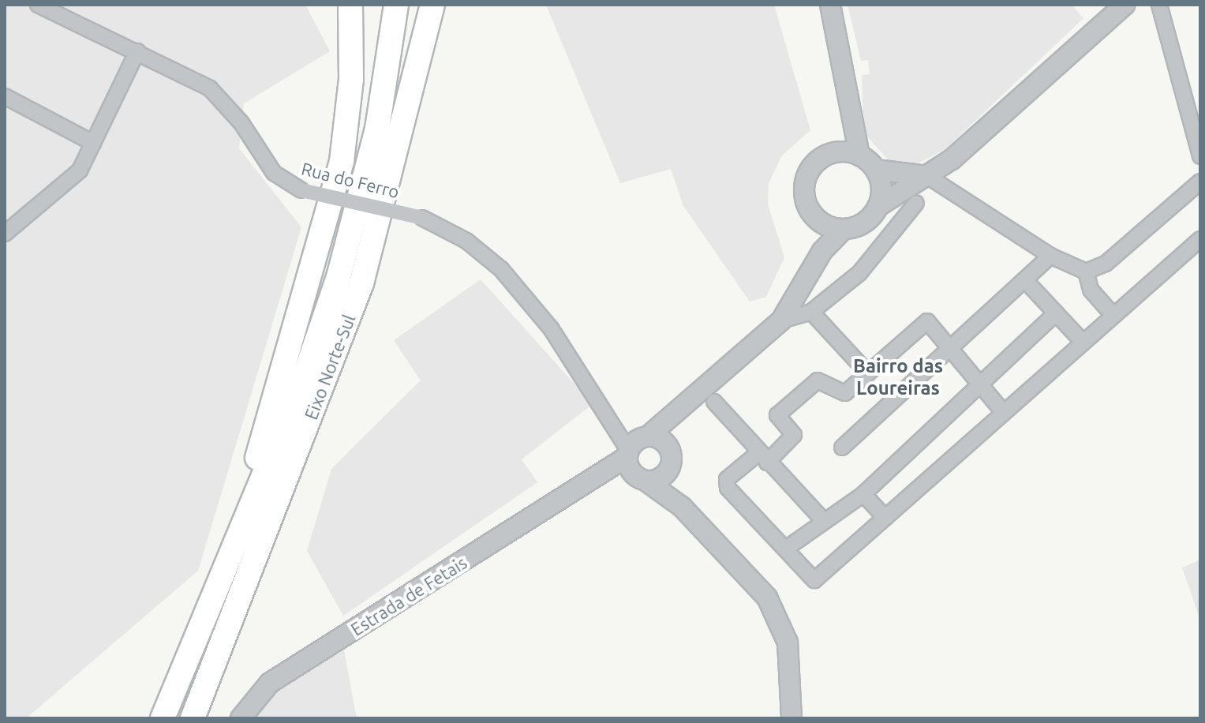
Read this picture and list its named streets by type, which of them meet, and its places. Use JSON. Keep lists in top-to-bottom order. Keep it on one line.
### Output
{"streets":{"highway":["Eixo Norte-Sul"],"street":["Rua do Ferro","Estrada de Fetais"]},"crossings":[["Rua do Ferro","Estrada de Fetais"]],"districts":["Bairro das Loureiras"]}
